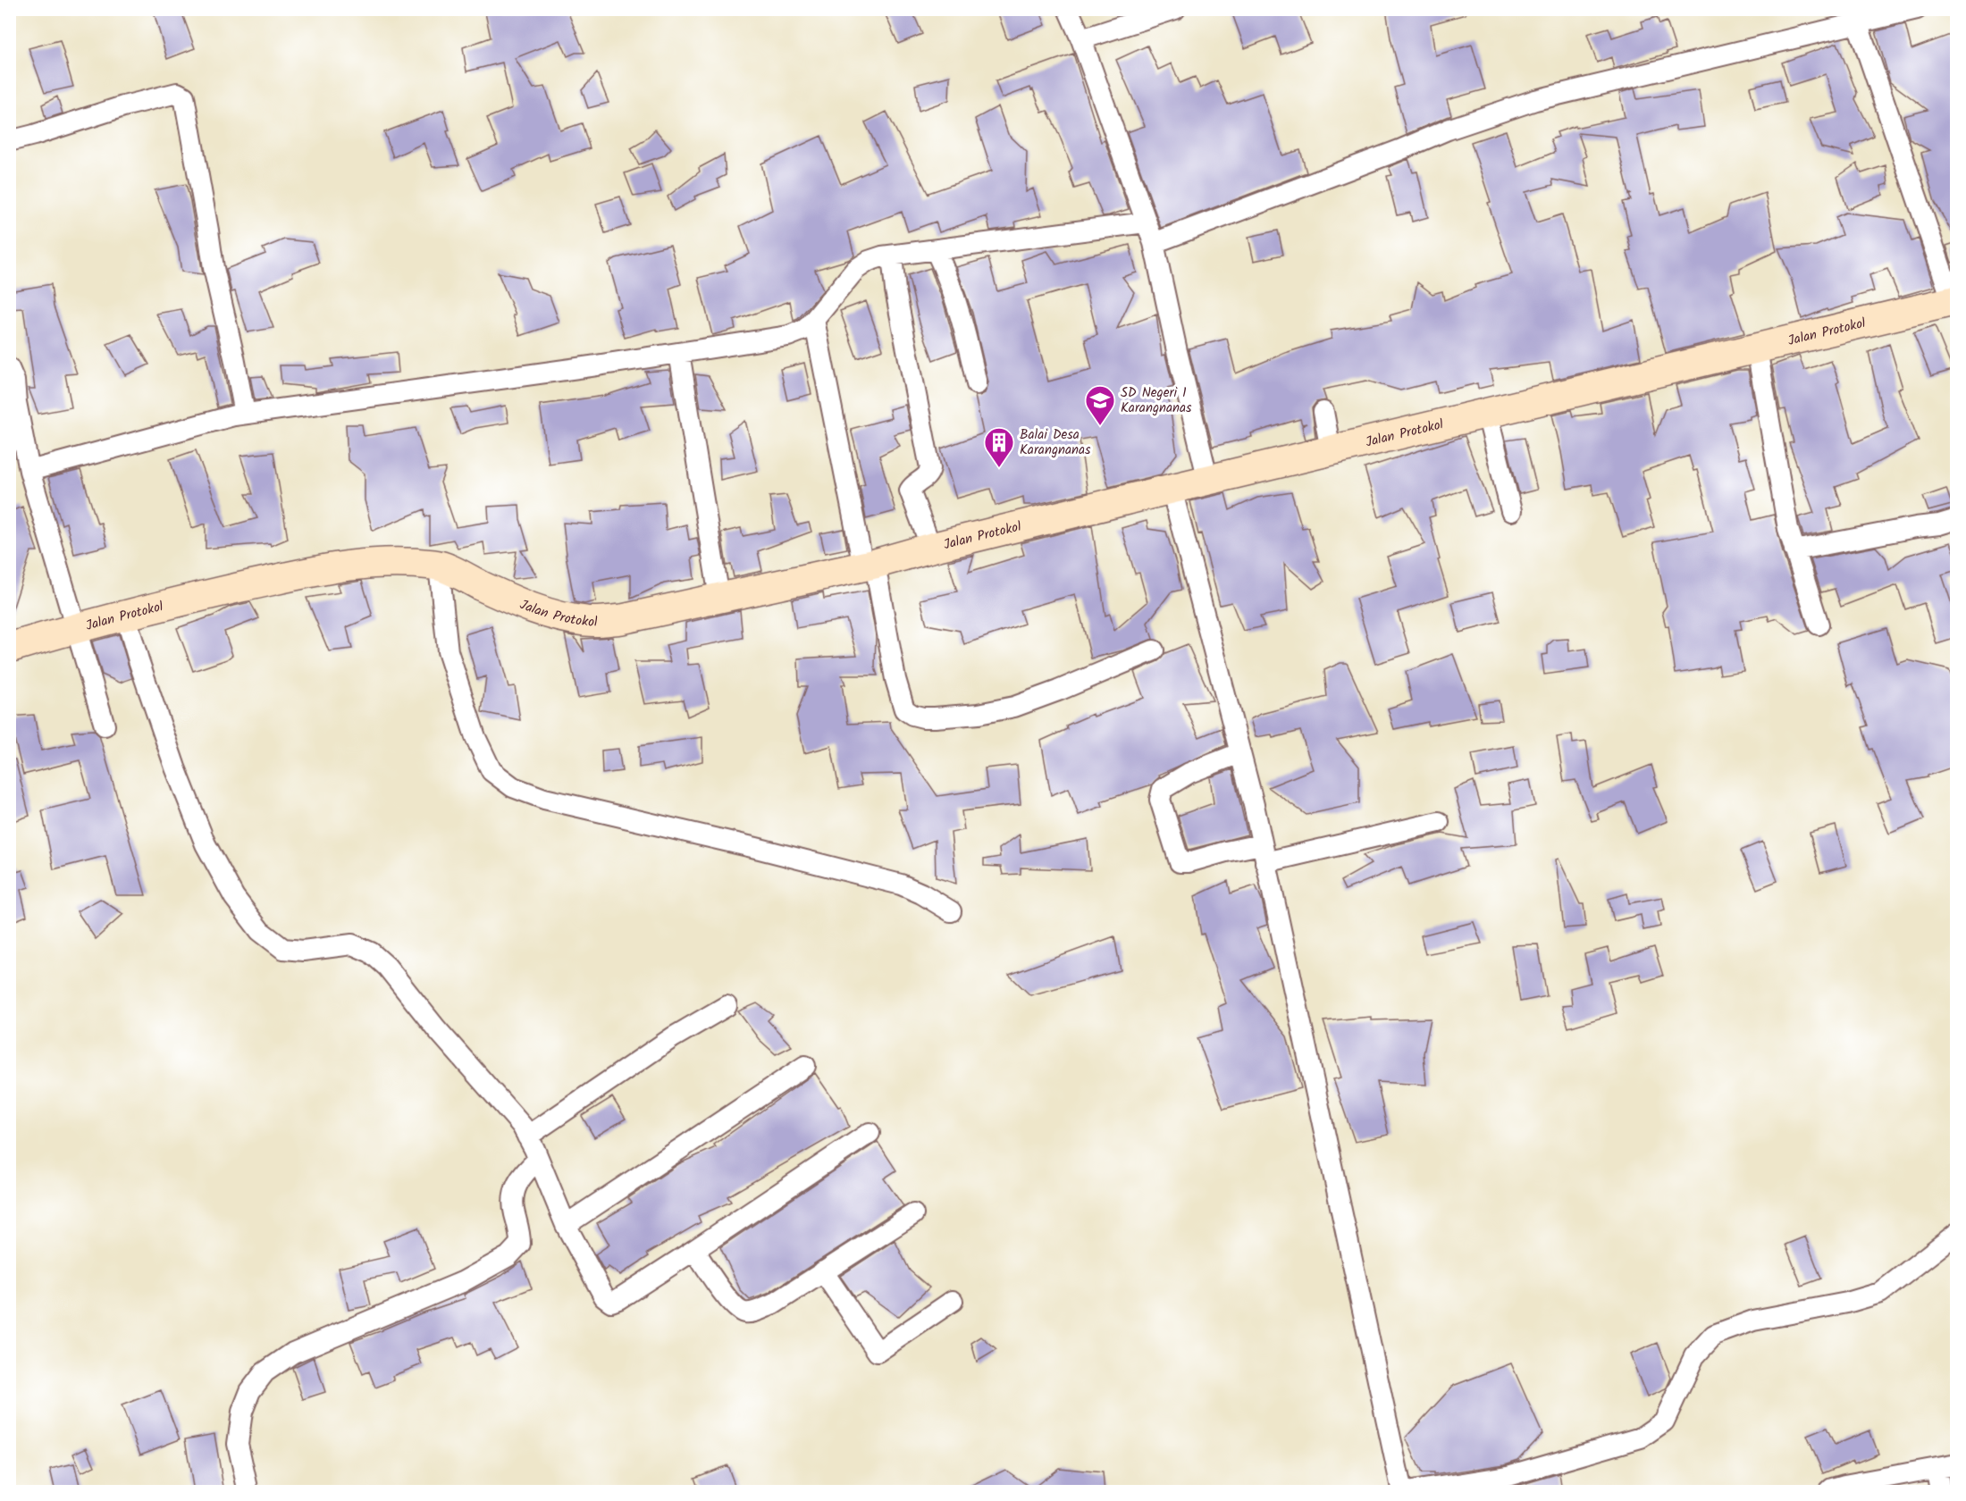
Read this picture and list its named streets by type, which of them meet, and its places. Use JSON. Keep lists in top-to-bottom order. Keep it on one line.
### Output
{"streets":{"street":["Jalan Protokol"]},"places":{"school or university":["SD Negeri 1 Karangnanas"],"building":["Balai Desa Karangnanas"]}}
